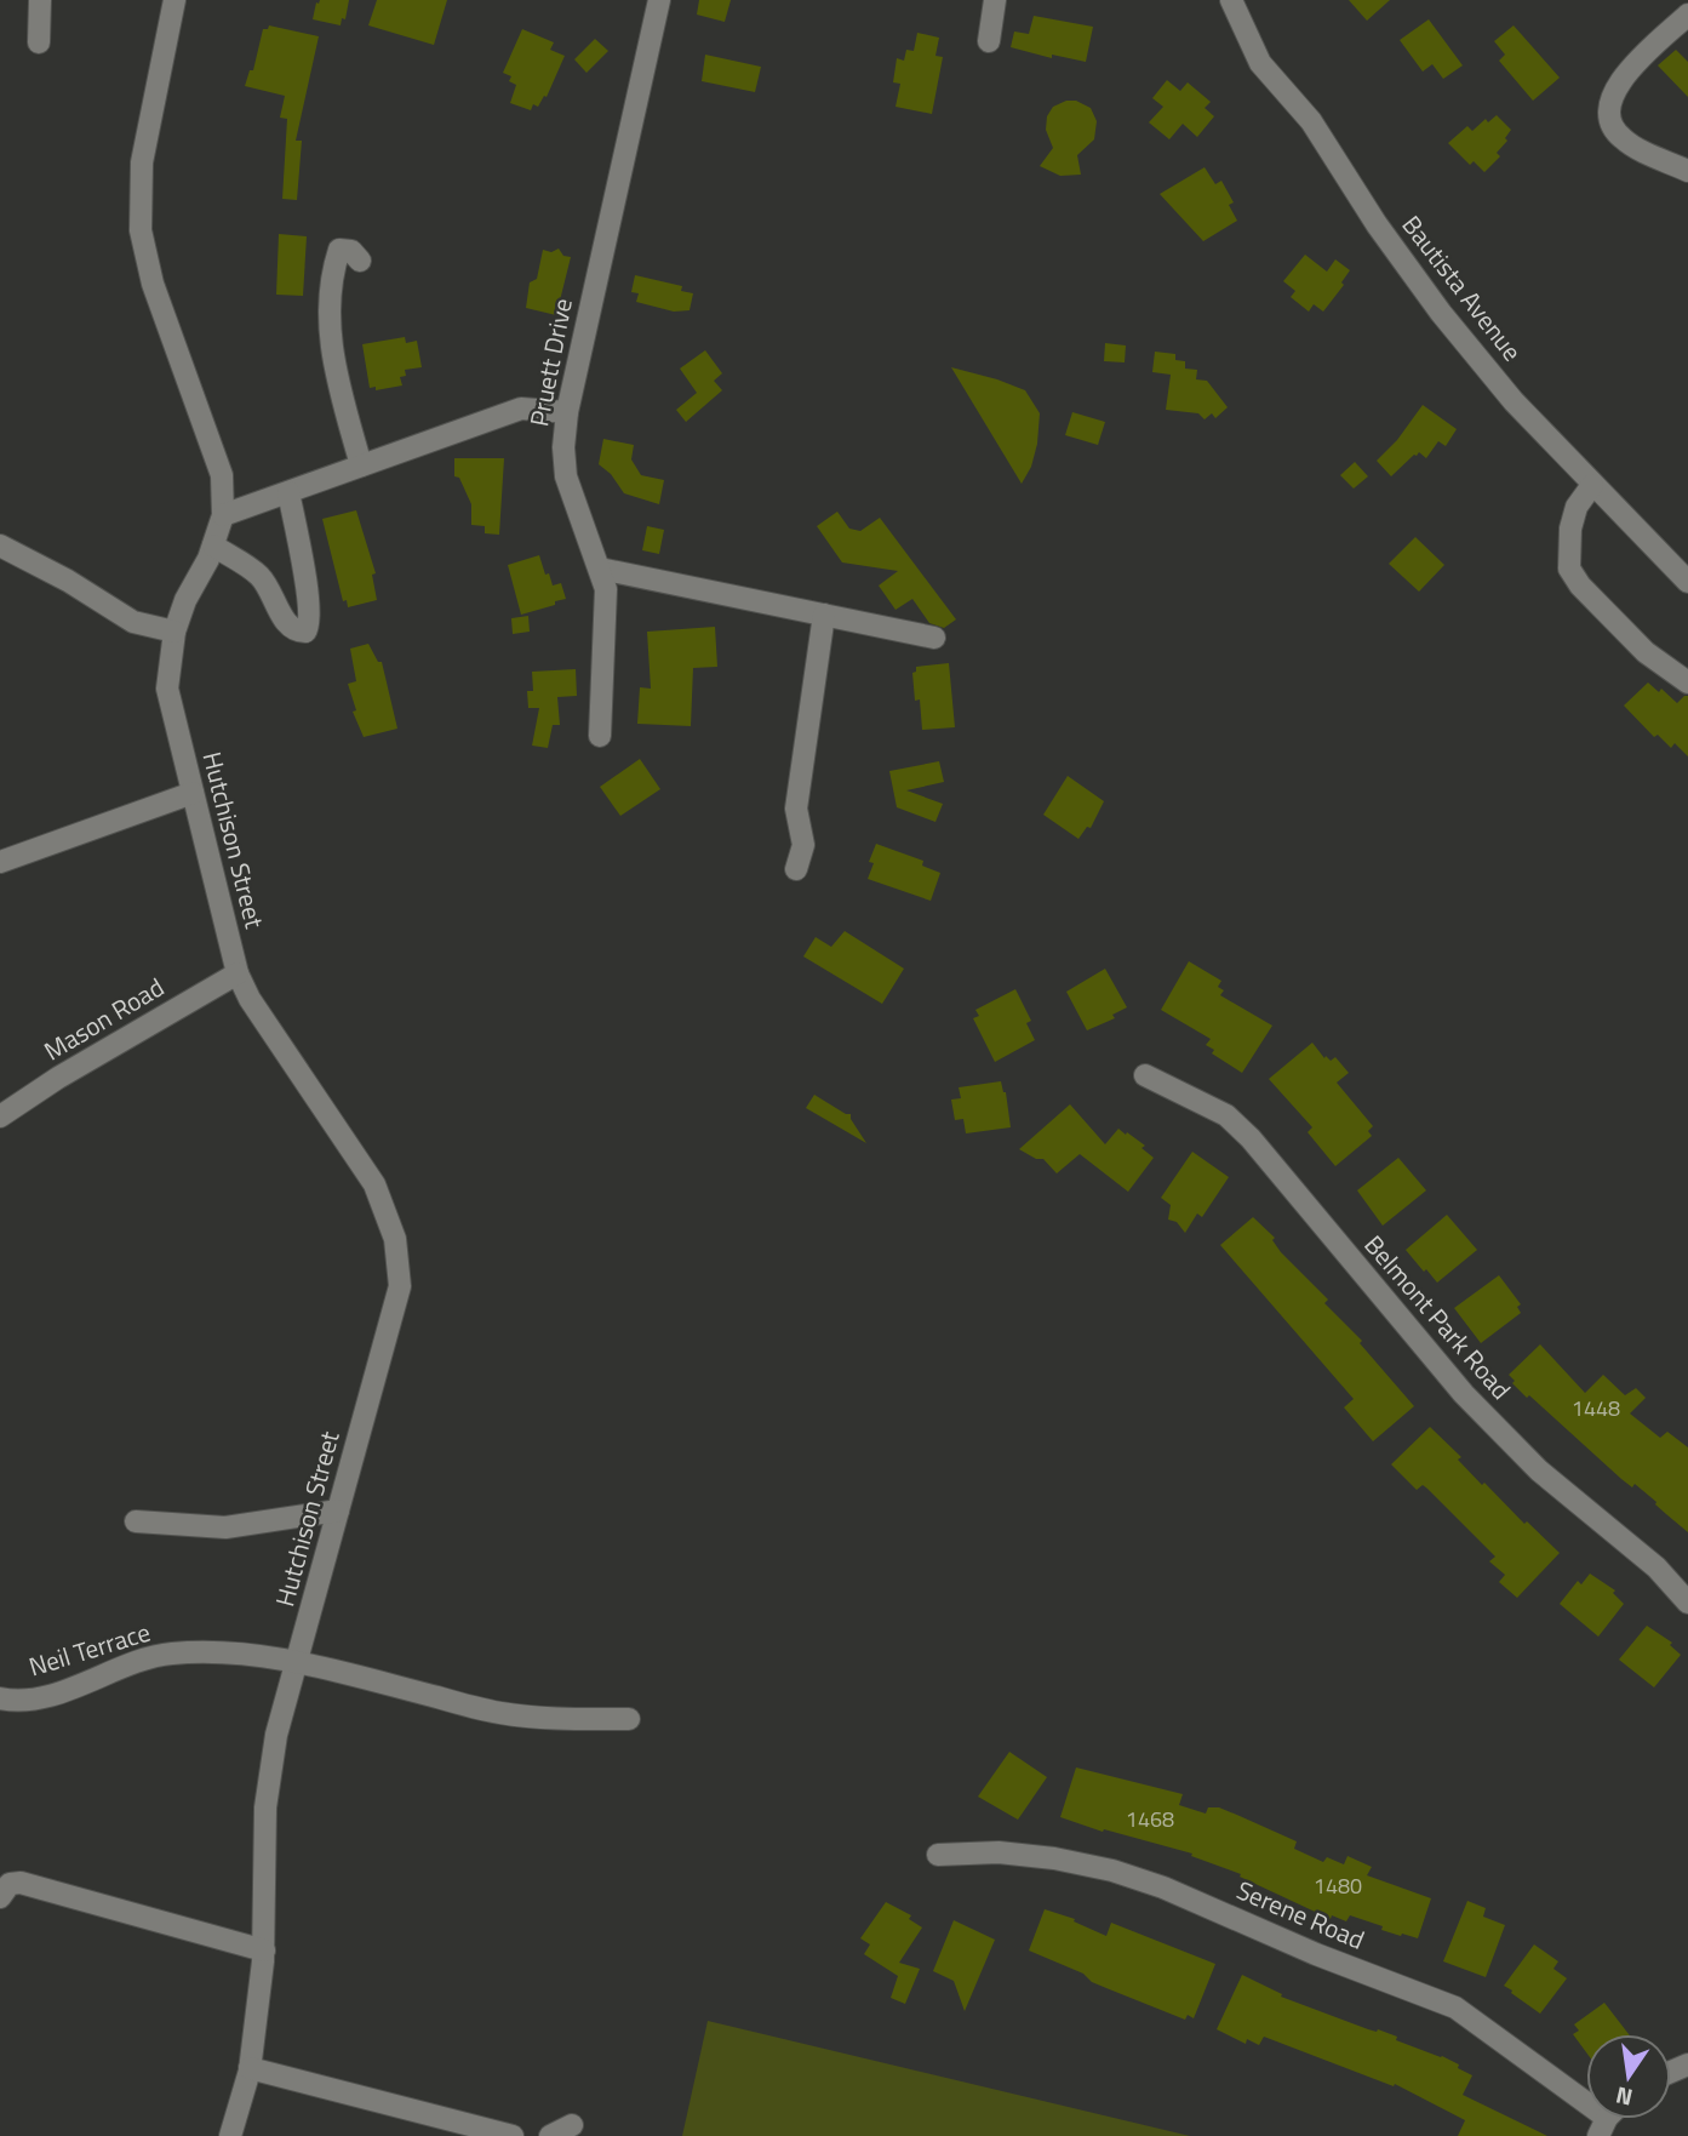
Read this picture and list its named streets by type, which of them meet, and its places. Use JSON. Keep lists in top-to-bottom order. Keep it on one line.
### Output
{"streets":{"street":["Bautista Avenue","Pruett Drive","Hutchison Street","Mason Road","Belmont Park Road","Neil Terrace","Serene Road"]},"crossings":[["Hutchison Street","Mason Road"],["Hutchison Street","Neil Terrace"]],"house_numbers":["1448","1468","1480"],"north":"bottom"}
